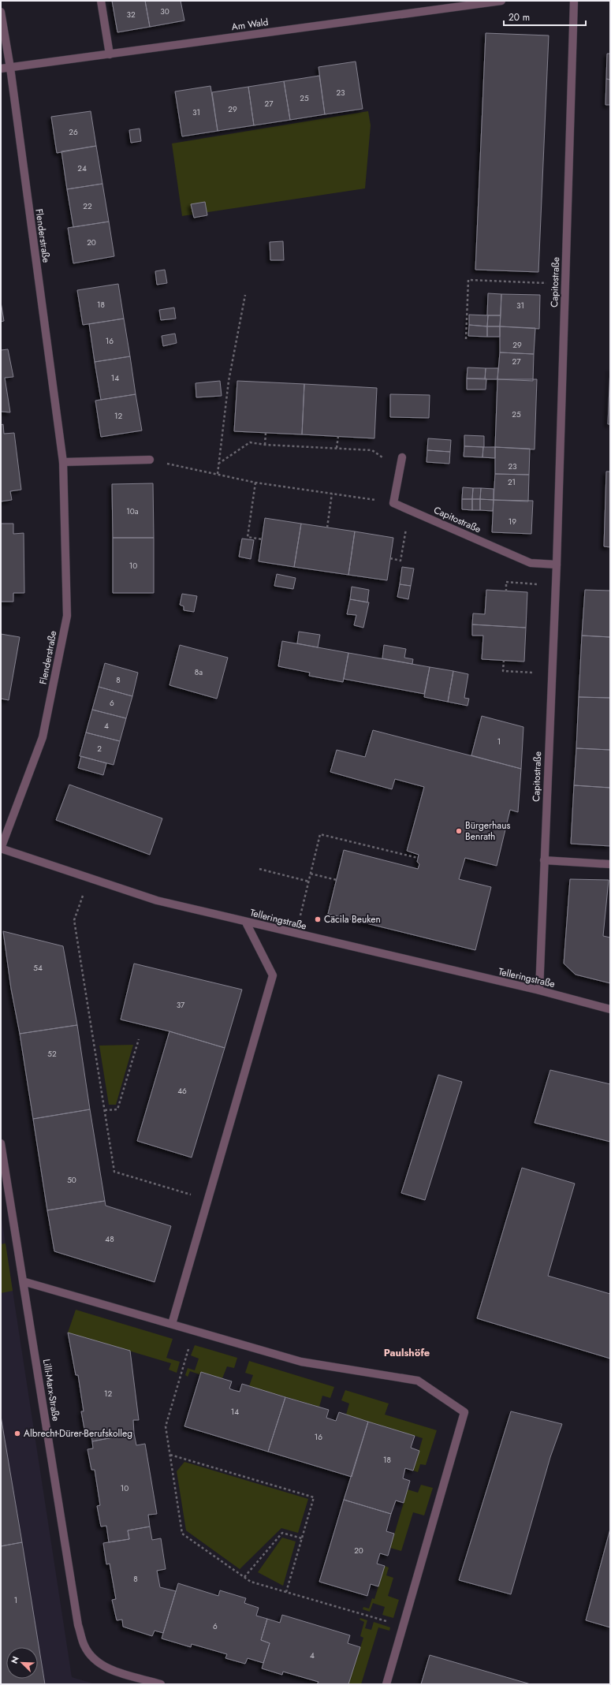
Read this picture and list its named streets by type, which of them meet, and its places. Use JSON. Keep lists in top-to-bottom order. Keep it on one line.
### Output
{"streets":{"street":["Am Wald","Flenderstraße","Capitostraße","Telleringstraße","Lilli-Marx-Straße"]},"crossings":[["Am Wald","Flenderstraße"],["Flenderstraße","Telleringstraße"],["Capitostraße","Telleringstraße"]],"districts":["Paulshöfe"],"places":["Bürgerhaus Benrath","Cäcila Beuken","Albrecht-Dürer-Berufskolleg"],"house_numbers":["30","32","23","25","27","29","31","26","24","22","20","18","31","16","29","27","14","25","12","23","21","10a","19","10","8a","8","6","4","1","2","54","37","52","46","50","48","12","14","16","18","10","20","8","1","6","4"],"scale_bar":"20 m","north":"top left"}
